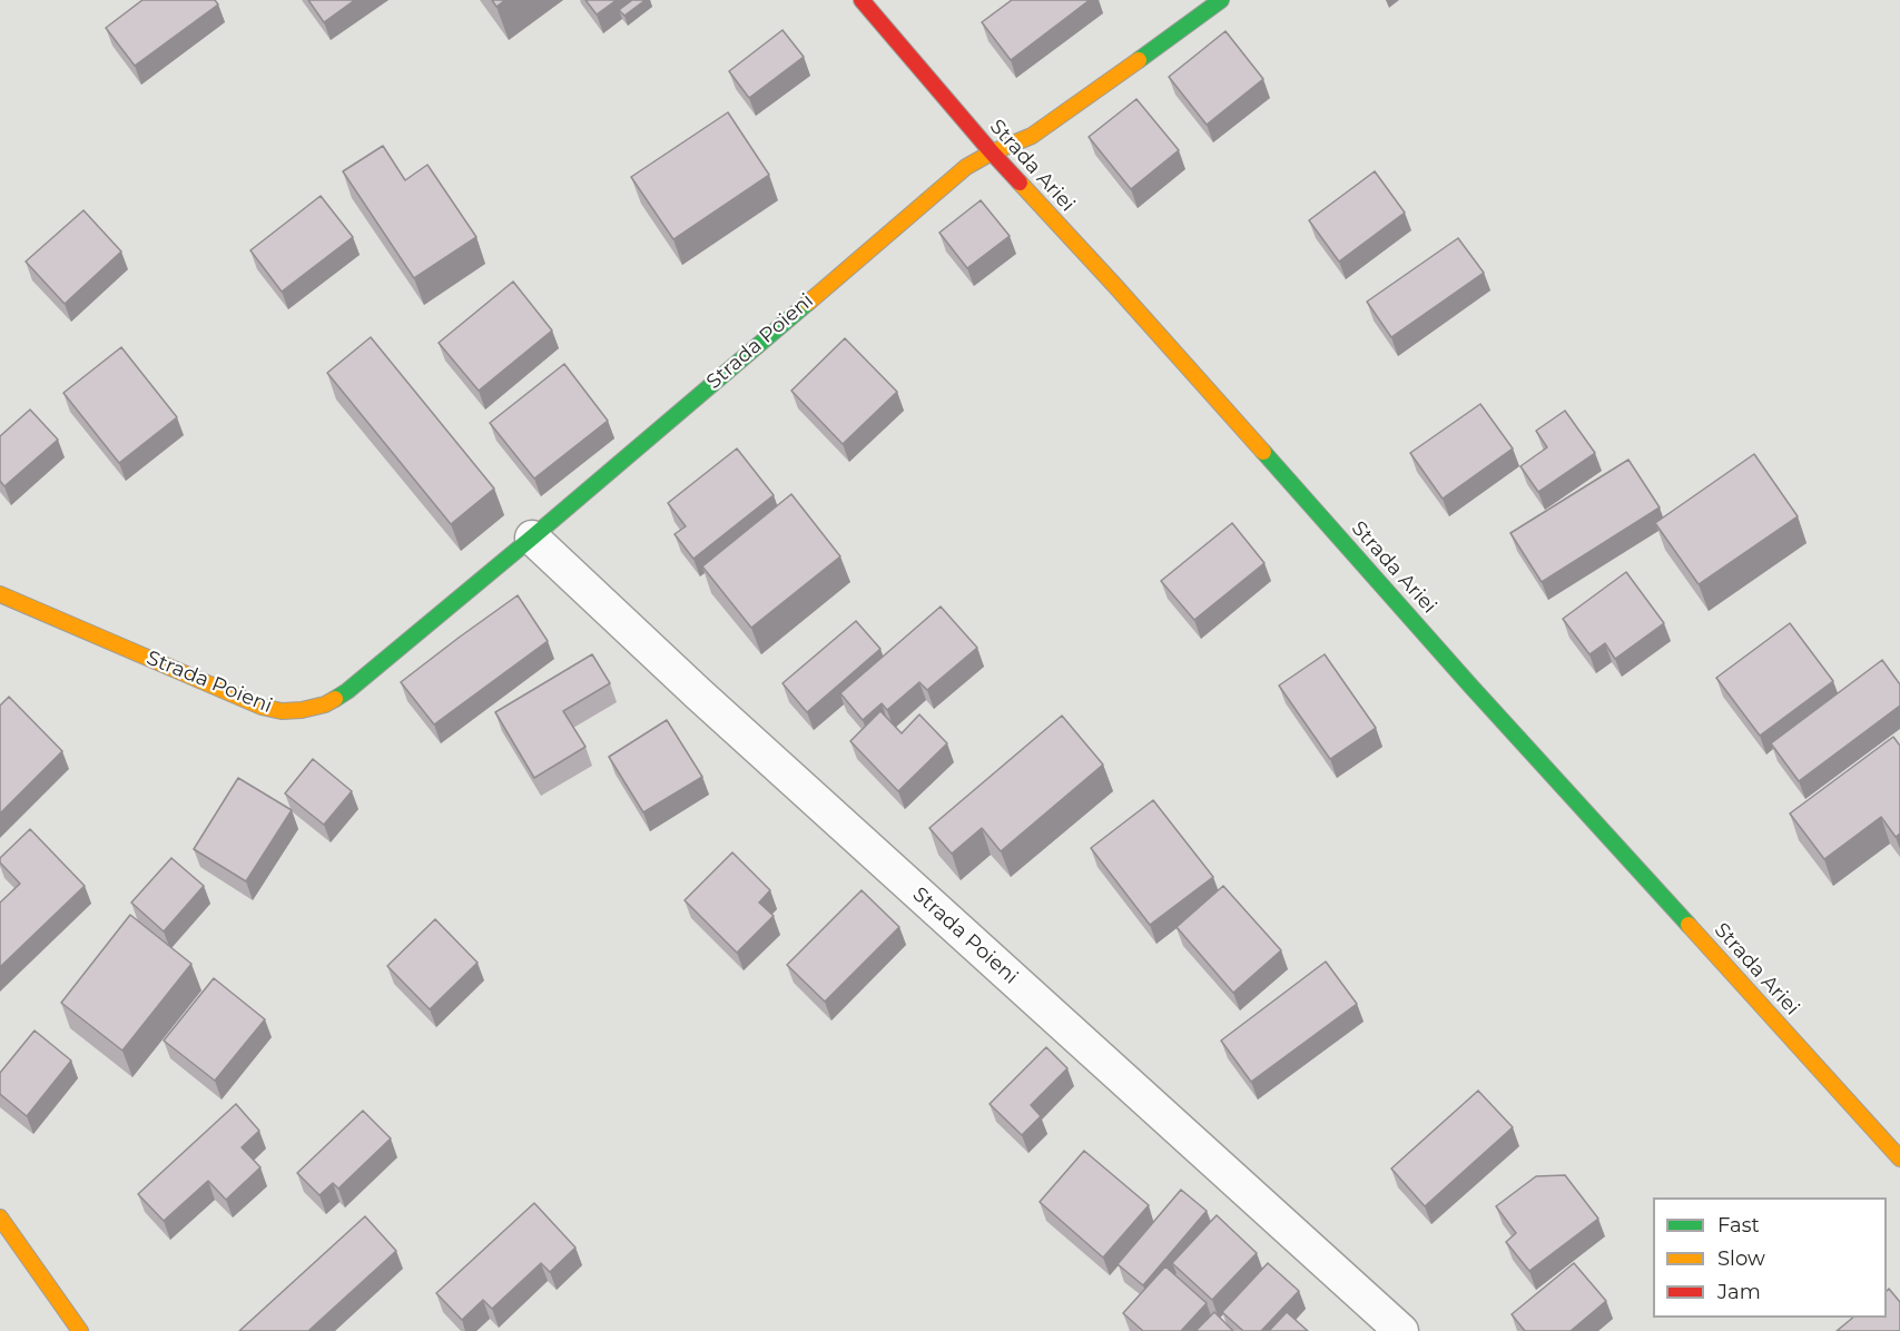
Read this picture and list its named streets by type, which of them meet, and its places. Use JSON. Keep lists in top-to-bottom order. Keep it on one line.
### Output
{"streets":{"street":["Strada Ariei","Strada Poieni"]},"crossings":[["Strada Ariei","Strada Poieni"]],"legend":["Fast","Slow","Jam"]}
